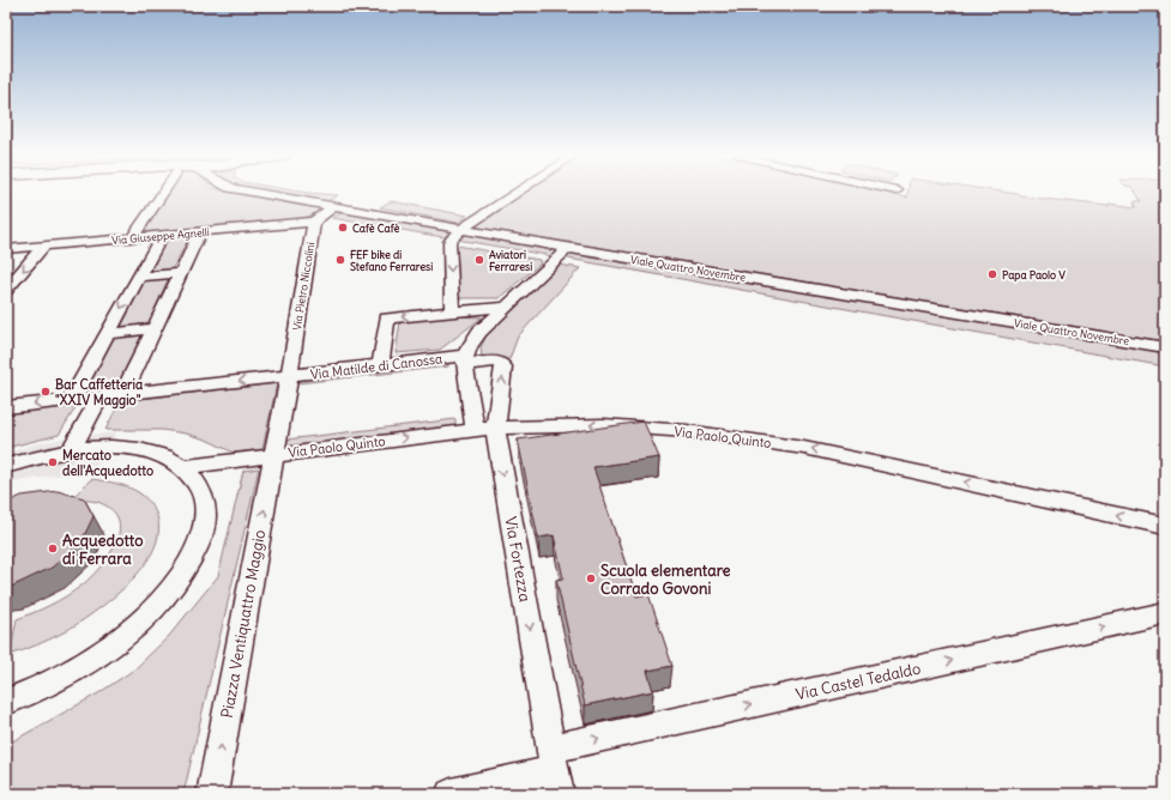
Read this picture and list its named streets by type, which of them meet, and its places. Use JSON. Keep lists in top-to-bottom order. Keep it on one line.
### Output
{"streets":{"street":["Via Giuseppe Agnelli","Viale Quattro Novembre","Via Pietro Niccolini","Via Matilde di Canossa","Via Paolo Quinto","Via Fortezza","Piazza Ventiquattro Maggio","Via Castel Tedaldo"]},"crossings":[["Via Giuseppe Agnelli","Via Pietro Niccolini"],["Via Pietro Niccolini","Via Matilde di Canossa"],["Via Pietro Niccolini","Piazza Ventiquattro Maggio"],["Via Matilde di Canossa","Via Fortezza"],["Via Matilde di Canossa","Piazza Ventiquattro Maggio"],["Via Paolo Quinto","Via Fortezza"],["Via Paolo Quinto","Piazza Ventiquattro Maggio"],["Via Fortezza","Via Castel Tedaldo"]],"one_way":["Piazza Ventiquattro Maggio","Via Castel Tedaldo"],"places":["Cafè Cafè","FEF bike di Stefano Ferraresi","Aviatori Ferraresi","Papa Paolo V","Bar Caffetteria \"XXIV Maggio\"","Mercato dell'Acquedotto","Acquedotto di Ferrara","Scuola elementare Corrado Govoni"]}
